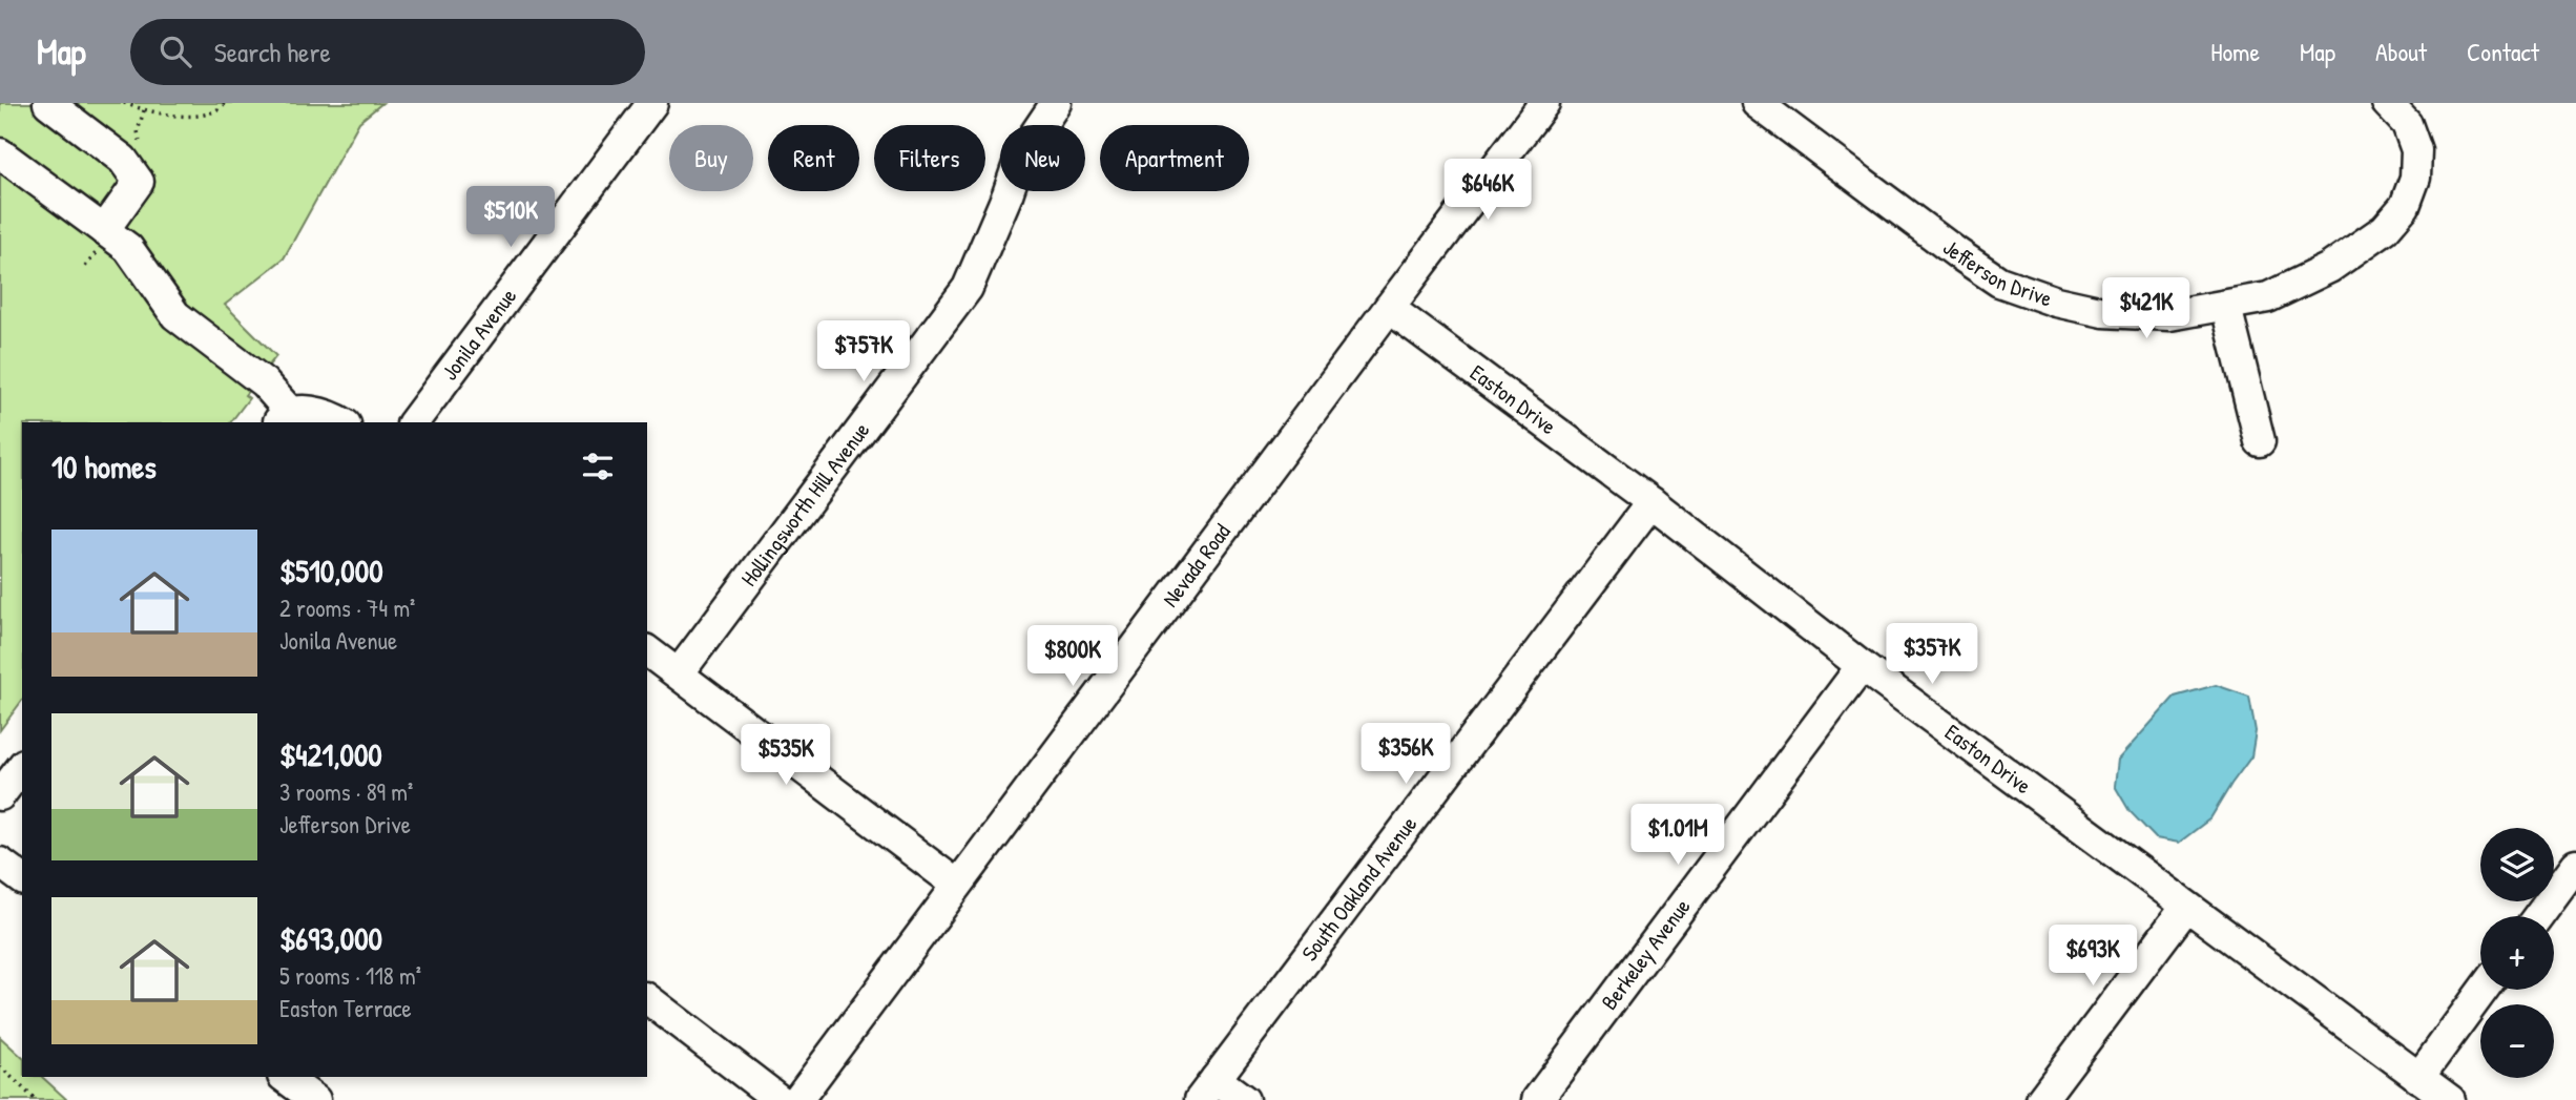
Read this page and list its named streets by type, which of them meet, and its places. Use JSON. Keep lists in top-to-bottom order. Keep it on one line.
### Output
{"streets":{"street":["Jefferson Drive","Jonila Avenue","Easton Drive","Hollingsworth Hill Avenue","Nevada Road","South Oakland Avenue","Berkeley Avenue"]},"crossings":[["Easton Drive","Nevada Road"],["Easton Drive","South Oakland Avenue"],["Easton Drive","Berkeley Avenue"]],"page":{"header":"Map","search":"Search here","nav":["Home","Map","About","Contact"],"chip":["Buy","Rent","Filters","New","Apartment"],"price":["$646K","$510K","$421K","$757K","$357K","$800K","$356K","$535K","$1.01M","$693K"],"heading":"10 homes","list":[{"name":"$510,000","note":"2 rooms · 74 m² · Jonila Avenue"},{"name":"$421,000","note":"3 rooms · 89 m² · Jefferson Drive"},{"name":"$693,000","note":"5 rooms · 118 m² · Easton Terrace"}],"map_buttons":["+","−"]}}
